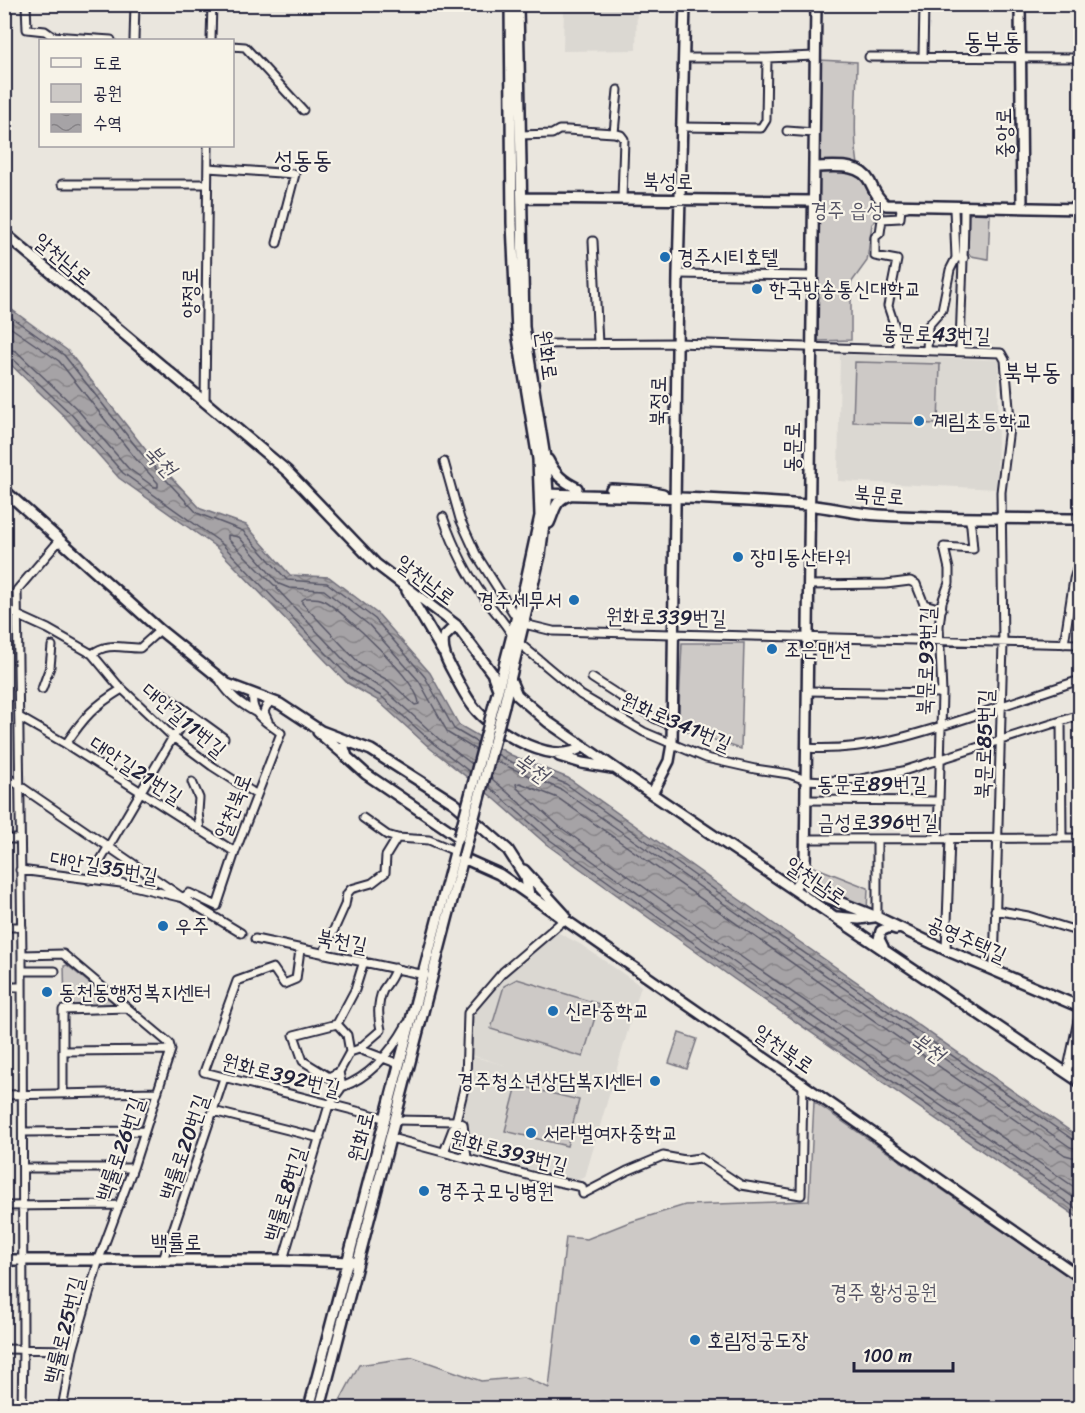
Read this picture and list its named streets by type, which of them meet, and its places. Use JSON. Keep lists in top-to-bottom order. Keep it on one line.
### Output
{"streets":{"street":["중앙로","북성로","알천남로","양정로","동문로43번길","원화로","북정로","동문로","북문로","원화로339번길","북문로93번길","대안길11번길","원화로341번길","북문로85번길","대안길21번길","동문로89번길","알천북로","금성로396번길","대안길35번길","공영주택길","북천길","원화로392번길","백률로20번길","백률로26번길","원화로393번길","백률로8번길","백률로","백률로25번길"]},"crossings":[["북성로","원화로"],["북성로","북정로"],["북성로","동문로"],["알천남로","양정로"],["알천남로","원화로"],["알천남로","북정로"],["알천남로","동문로"],["알천남로","공영주택길"],["동문로43번길","원화로"],["동문로43번길","북정로"],["동문로43번길","동문로"],["동문로43번길","북문로"],["동문로43번길","북문로85번길"],["원화로","북문로"],["원화로","원화로339번길"],["원화로","원화로341번길"],["원화로","북천길"],["원화로","원화로392번길"],["원화로","원화로393번길"],["원화로","백률로"],["북정로","북문로"],["북정로","원화로339번길"],["북정로","원화로341번길"],["동문로","북문로"],["동문로","원화로339번길"],["동문로","원화로341번길"],["동문로","동문로89번길"],["동문로","금성로396번길"],["북문로","북문로93번길"],["북문로","북문로85번길"],["원화로339번길","북문로93번길"],["원화로339번길","북문로85번길"],["북문로93번길","원화로341번길"],["북문로93번길","동문로89번길"],["북문로93번길","금성로396번길"],["대안길11번길","대안길21번길"],["대안길11번길","알천북로"],["원화로341번길","북문로85번길"],["북문로85번길","금성로396번길"],["북문로85번길","공영주택길"],["대안길21번길","알천북로"],["알천북로","대안길35번길"],["알천북로","원화로393번길"],["금성로396번길","공영주택길"],["북천길","원화로392번길"],["원화로392번길","백률로20번길"],["원화로392번길","백률로8번길"],["백률로20번길","백률로8번길"],["백률로20번길","백률로"],["백률로26번길","백률로"],["백률로26번길","백률로25번길"],["백률로8번길","백률로"],["백률로","백률로25번길"]],"districts":["동부동","성동동","북부동"],"water":["북천"],"parks":["경주 읍성","경주 황성공원"],"places":["경주시티호텔","한국방송통신대학교","계림초등학교","장미동산타워","경주세무서","조은맨션","우주","동천동행정복지센터","신라중학교","경주청소년상담복지센터","서라벌여자중학교","경주굿모닝병원","호림정궁도장"],"legend":["도로","공원","수역"],"scale_bar":"100 m"}
